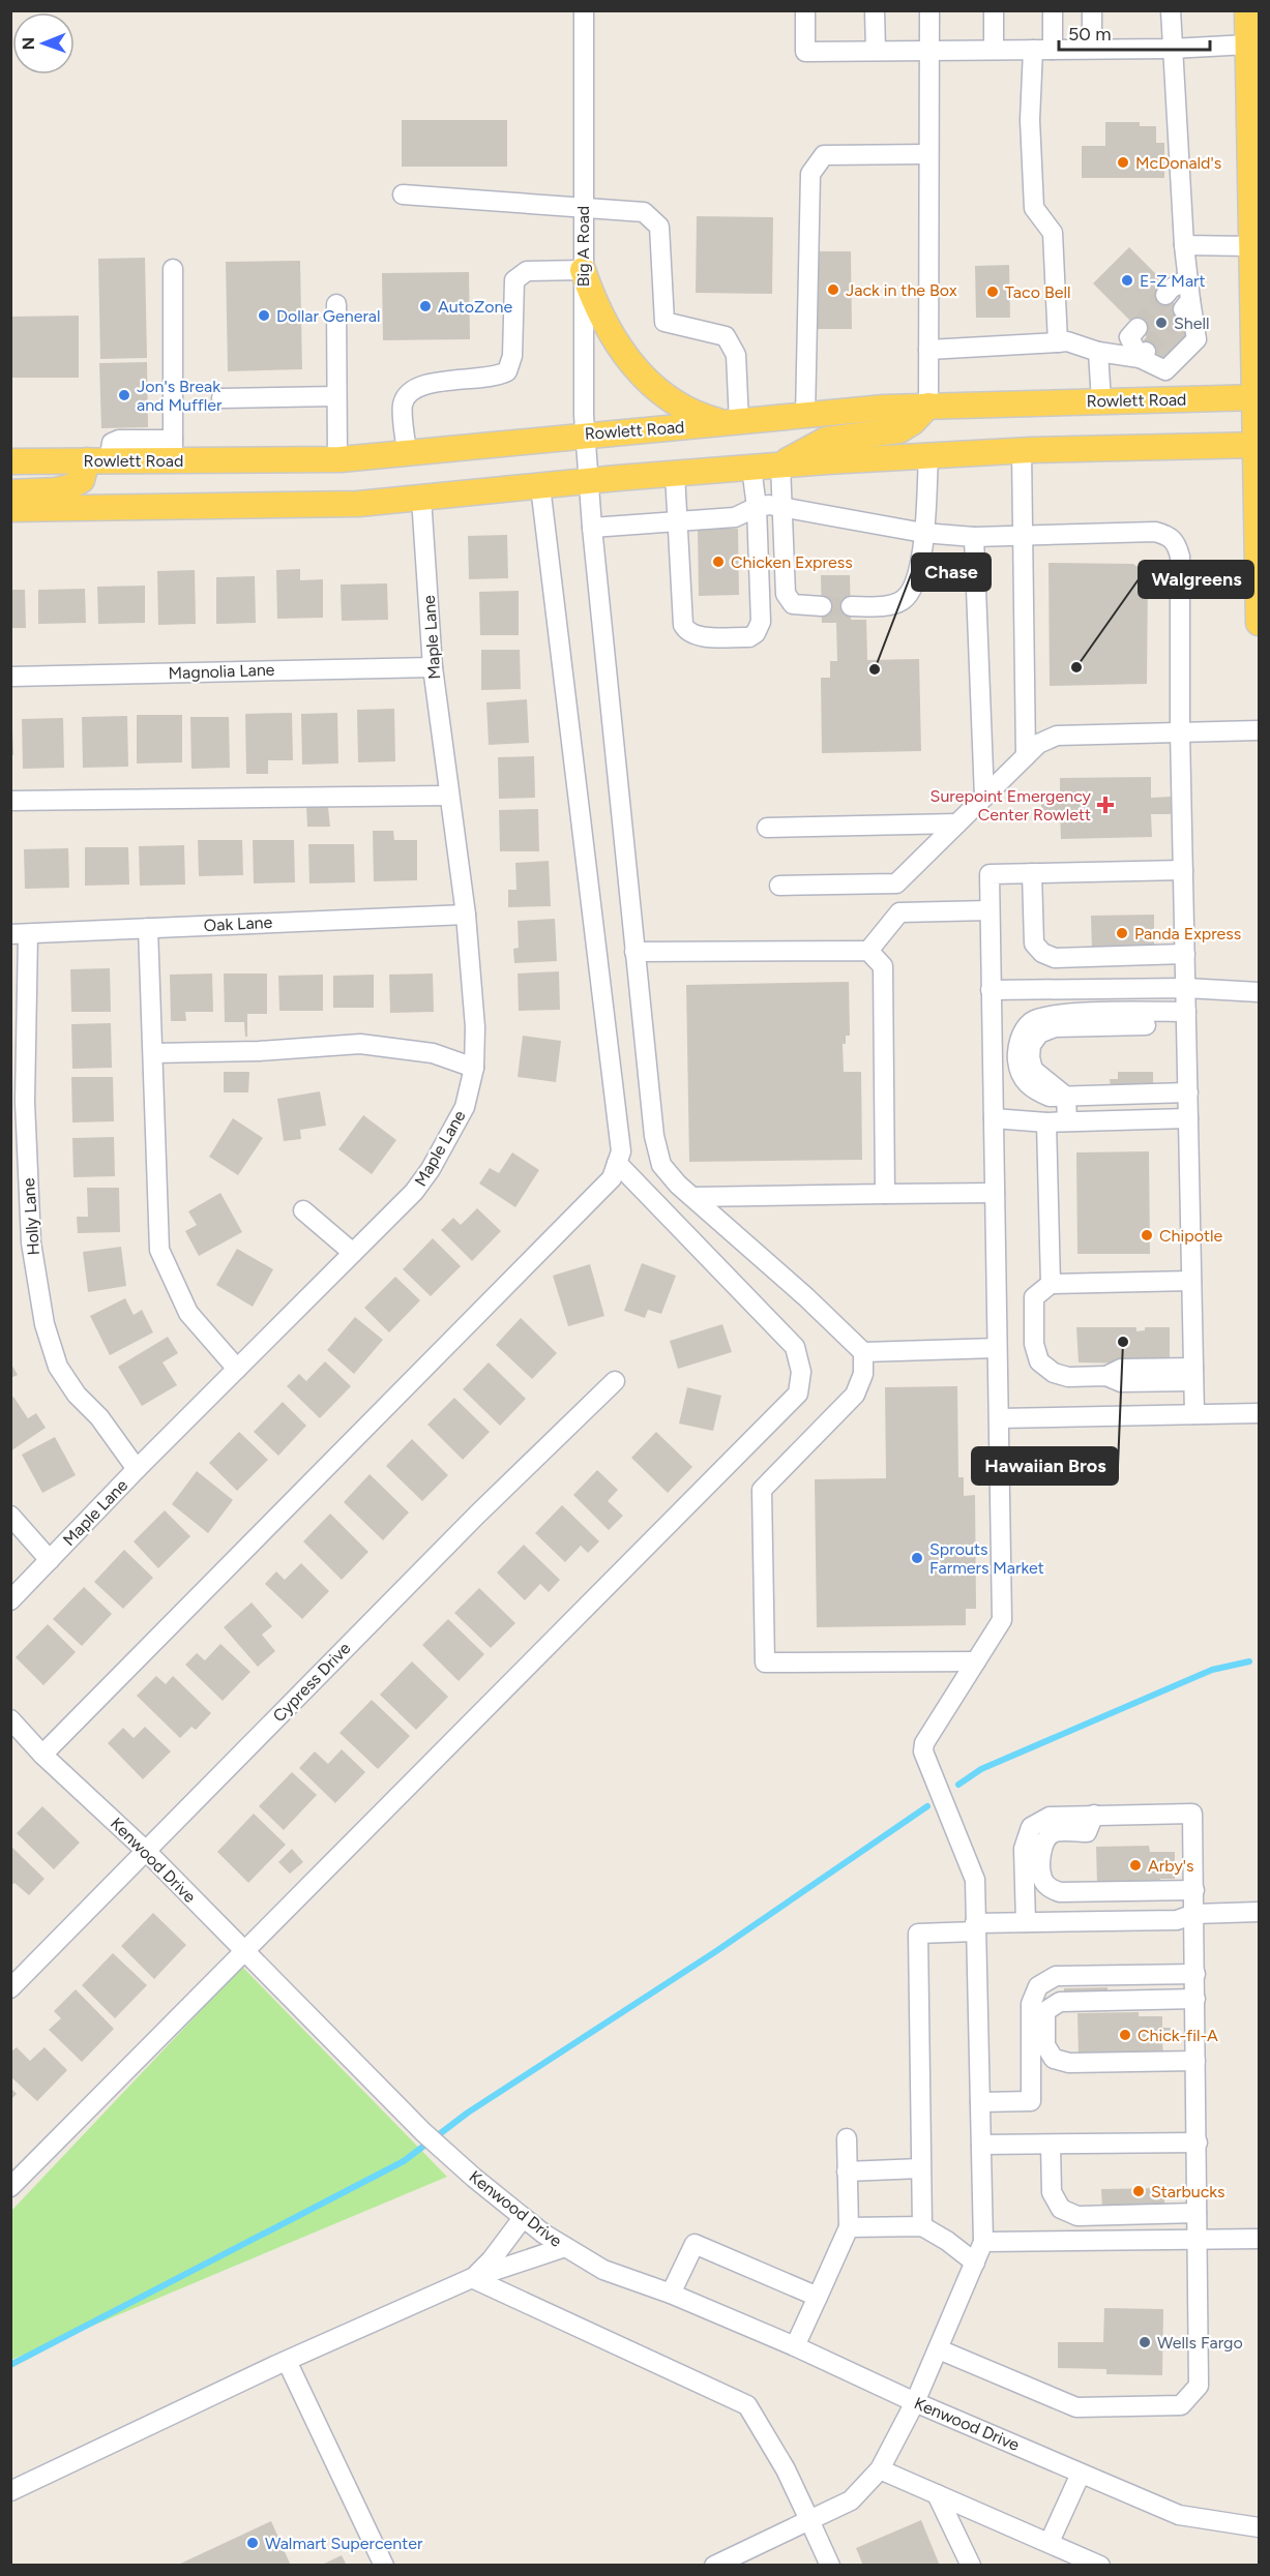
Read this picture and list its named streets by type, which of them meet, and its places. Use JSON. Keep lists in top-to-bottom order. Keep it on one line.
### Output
{"streets":{"main road":["Rowlett Road"],"street":["Big A Road","Maple Lane","Magnolia Lane","Oak Lane","Holly Lane","Cypress Drive","Kenwood Drive"]},"crossings":[["Big A Road","Rowlett Road"],["Maple Lane","Magnolia Lane"],["Maple Lane","Oak Lane"],["Maple Lane","Holly Lane"],["Oak Lane","Holly Lane"],["Cypress Drive","Kenwood Drive"]],"places":{"other":["McDonald's","E-Z Mart","Jack in the Box","Taco Bell","AutoZone","Dollar General","Shell","Jon's Break and Muffler","Chicken Express","Walgreens","Chase","Panda Express","Chipotle","Hawaiian Bros","Sprouts Farmers Market","Arby's","Chick-fil-A","Starbucks","Wells Fargo","Walmart Supercenter"],"health":["Surepoint Emergency Center Rowlett"]},"scale_bar":"50 m","north":"left"}
